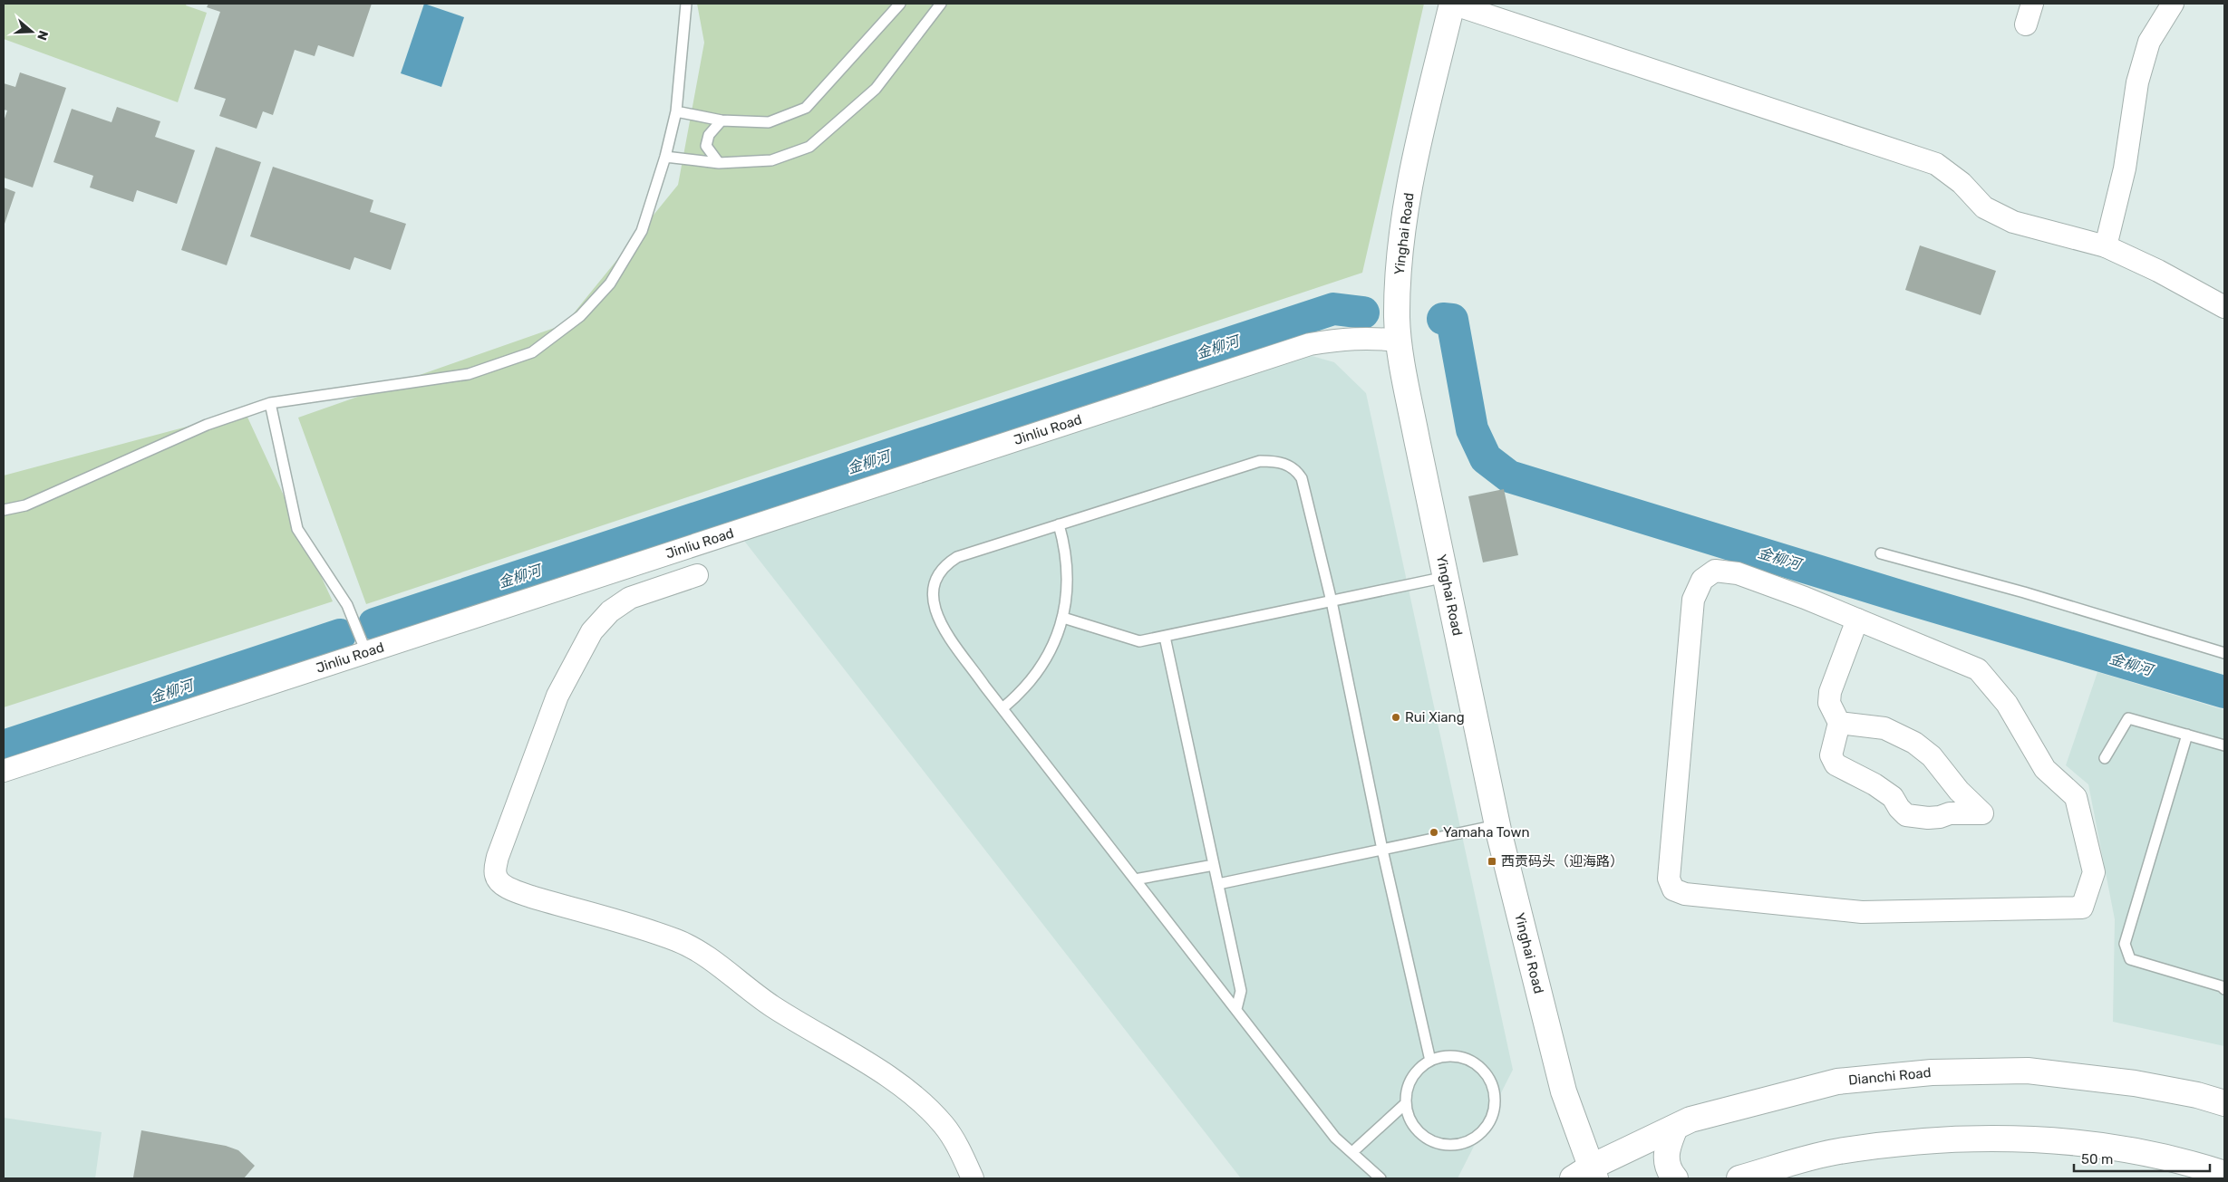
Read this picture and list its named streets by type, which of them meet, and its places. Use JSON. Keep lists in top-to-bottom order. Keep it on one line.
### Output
{"streets":{"street":["Yinghai Road","Jinliu Road","Dianchi Road"]},"crossings":[["Yinghai Road","Jinliu Road"],["Yinghai Road","Dianchi Road"]],"water":["金柳河"],"places":{"other":["Rui Xiang","Yamaha Town"],"transit":["西贡码头（迎海路）"]},"scale_bar":"50 m","north":"right"}
